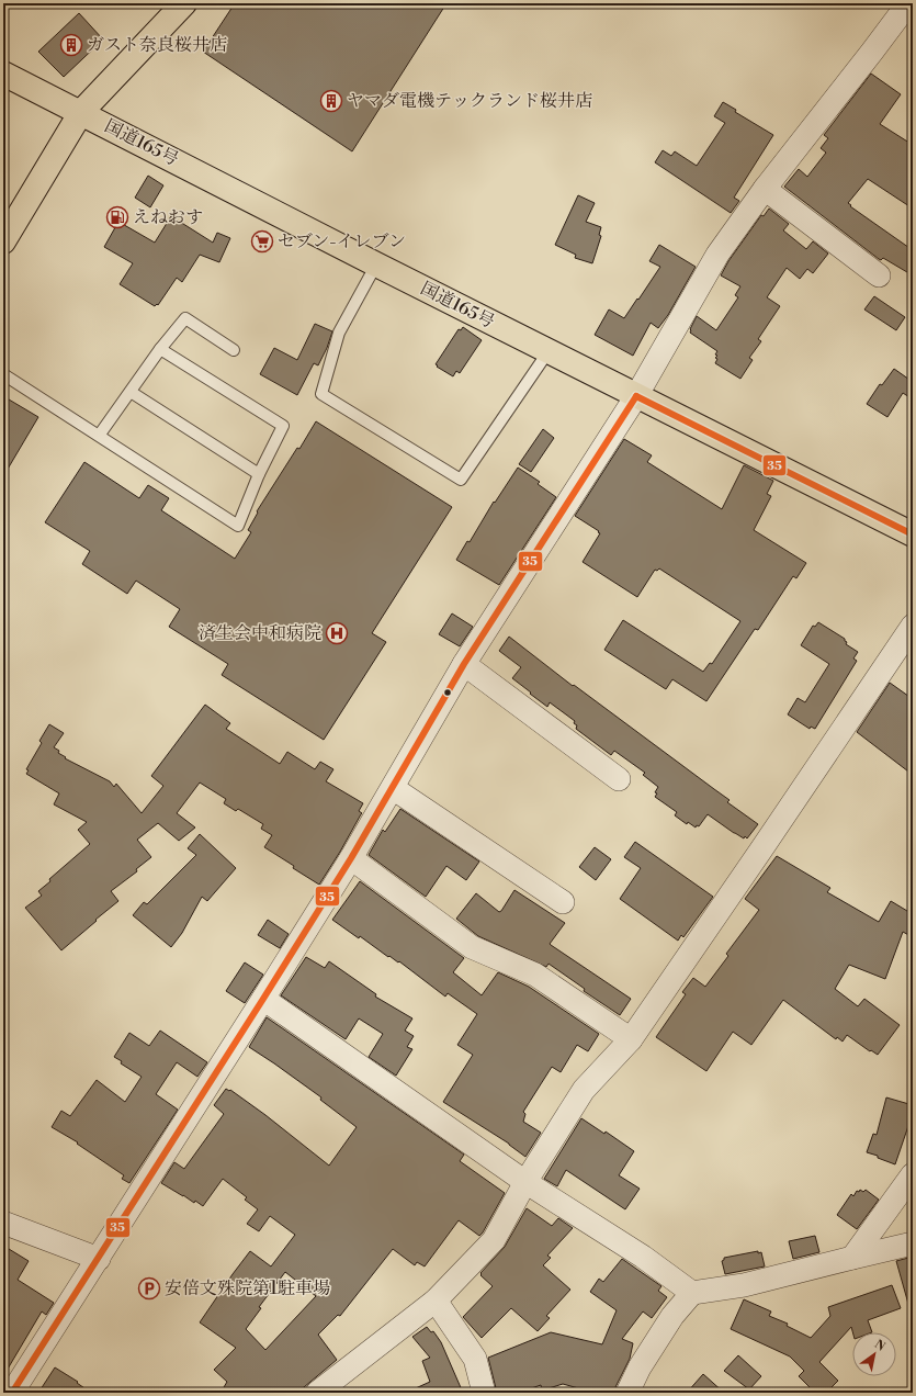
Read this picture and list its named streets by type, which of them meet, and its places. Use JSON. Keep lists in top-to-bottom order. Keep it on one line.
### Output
{"streets":{"main road":["国道165号"]},"places":{"building":["ガスト奈良桜井店","ヤマダ電機テックランド桜井店"],"fuel station":["えねおす"],"supermarket":["セブン-イレブン"],"hospital":["済生会中和病院"],"parking":["安倍文殊院第1駐車場"]},"lines":["transit line 35"],"north":"top right"}
